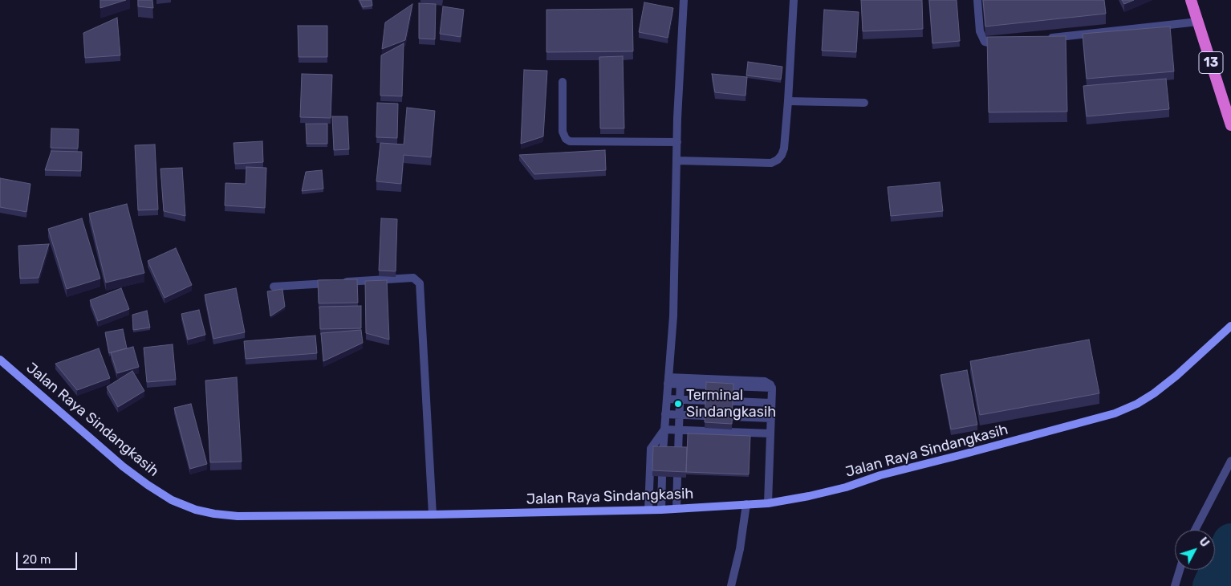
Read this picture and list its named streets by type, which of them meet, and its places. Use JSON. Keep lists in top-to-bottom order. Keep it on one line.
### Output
{"streets":{"highway":["13"],"main road":["Jalan Raya Sindangkasih"]},"places":["Terminal Sindangkasih"],"scale_bar":"20 m","north":"top right"}
